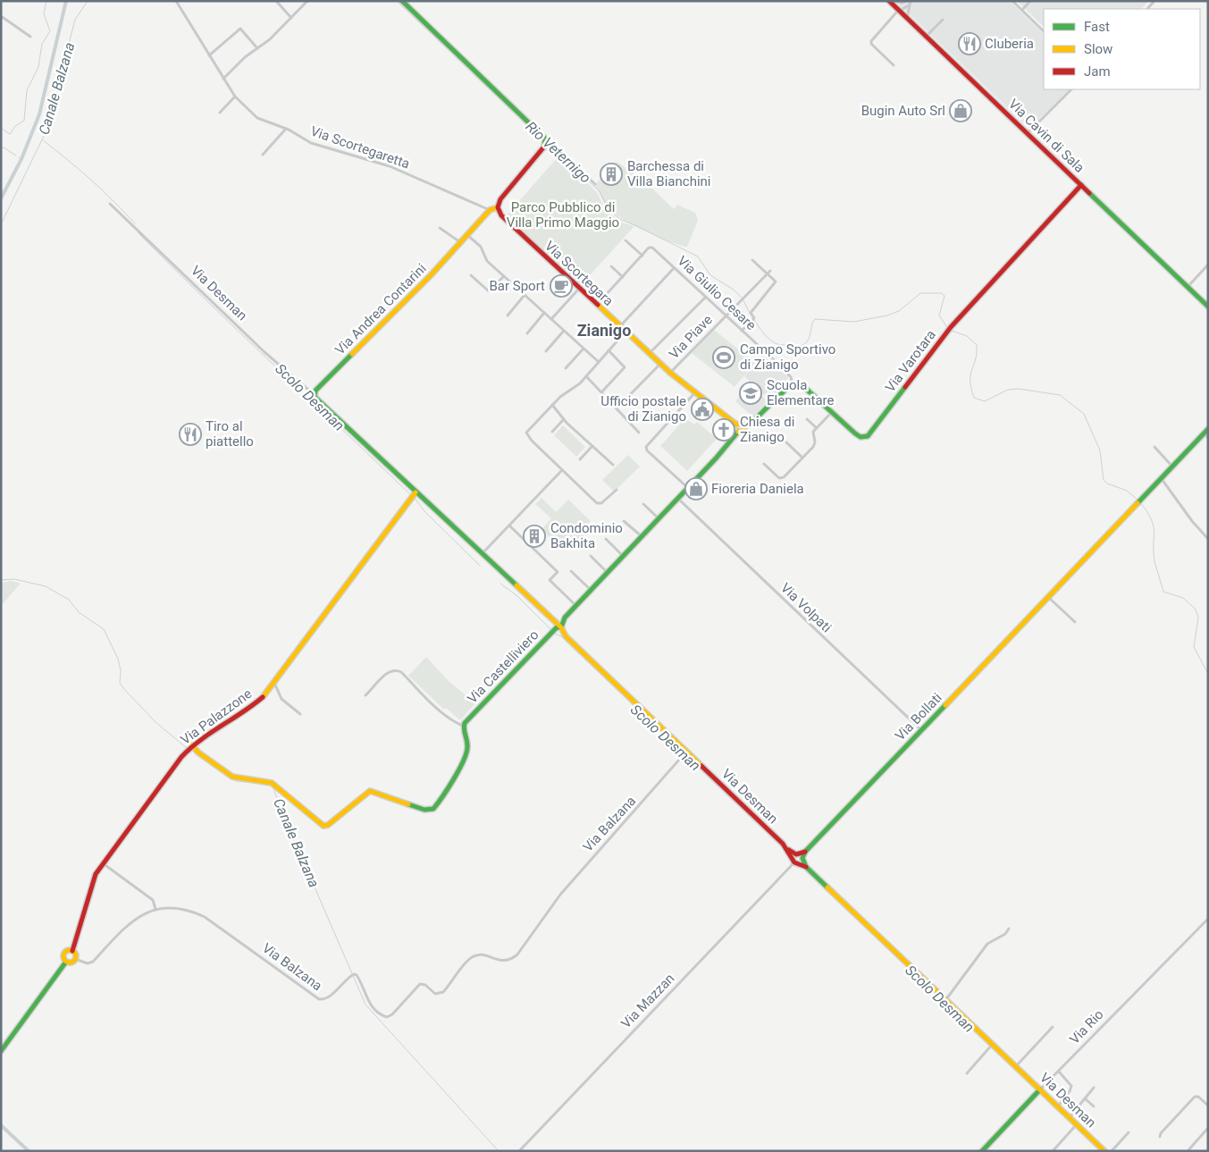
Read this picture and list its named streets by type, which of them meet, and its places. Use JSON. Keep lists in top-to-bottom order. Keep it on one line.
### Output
{"streets":{"street":["Via Cavin di Sala","Via Scortegaretta","Via Scortegara","Via Desman","Via Giulio Cesare","Via Andrea Contarini","Via Piave","Via Varotara","Via Volpati","Via Castelliviero","Via Palazzone","Via Bollati","Via Balzana","Via Mazzan","Via Rio"]},"crossings":[["Via Cavin di Sala","Via Varotara"],["Via Scortegaretta","Via Andrea Contarini"],["Via Scortegara","Via Andrea Contarini"],["Via Scortegara","Via Piave"],["Via Desman","Via Andrea Contarini"],["Via Desman","Via Castelliviero"],["Via Desman","Via Palazzone"],["Via Desman","Via Bollati"],["Via Desman","Via Balzana"],["Via Desman","Via Mazzan"],["Via Desman","Via Rio"],["Via Giulio Cesare","Via Piave"],["Via Giulio Cesare","Via Varotara"],["Via Volpati","Via Bollati"],["Via Palazzone","Via Balzana"],["Via Bollati","Via Mazzan"]],"districts":["Zianigo"],"water":["Canale Balzana","Rio Veternigo","Scolo Desman"],"parks":["Parco Pubblico di Villa Primo Maggio"],"places":{"restaurant":["Cluberia","Tiro al piattello"],"shop":["Bugin Auto Srl","Fioreria Daniela"],"building":["Barchessa di Villa Bianchini","Condominio Bakhita"],"cafe":["Bar Sport"],"sports":["Campo Sportivo di Zianigo"],"school or university":["Scuola Elementare"],"public building":["Ufficio postale di Zianigo"],"church":["Chiesa di Zianigo"]},"legend":["Fast","Slow","Jam"]}
